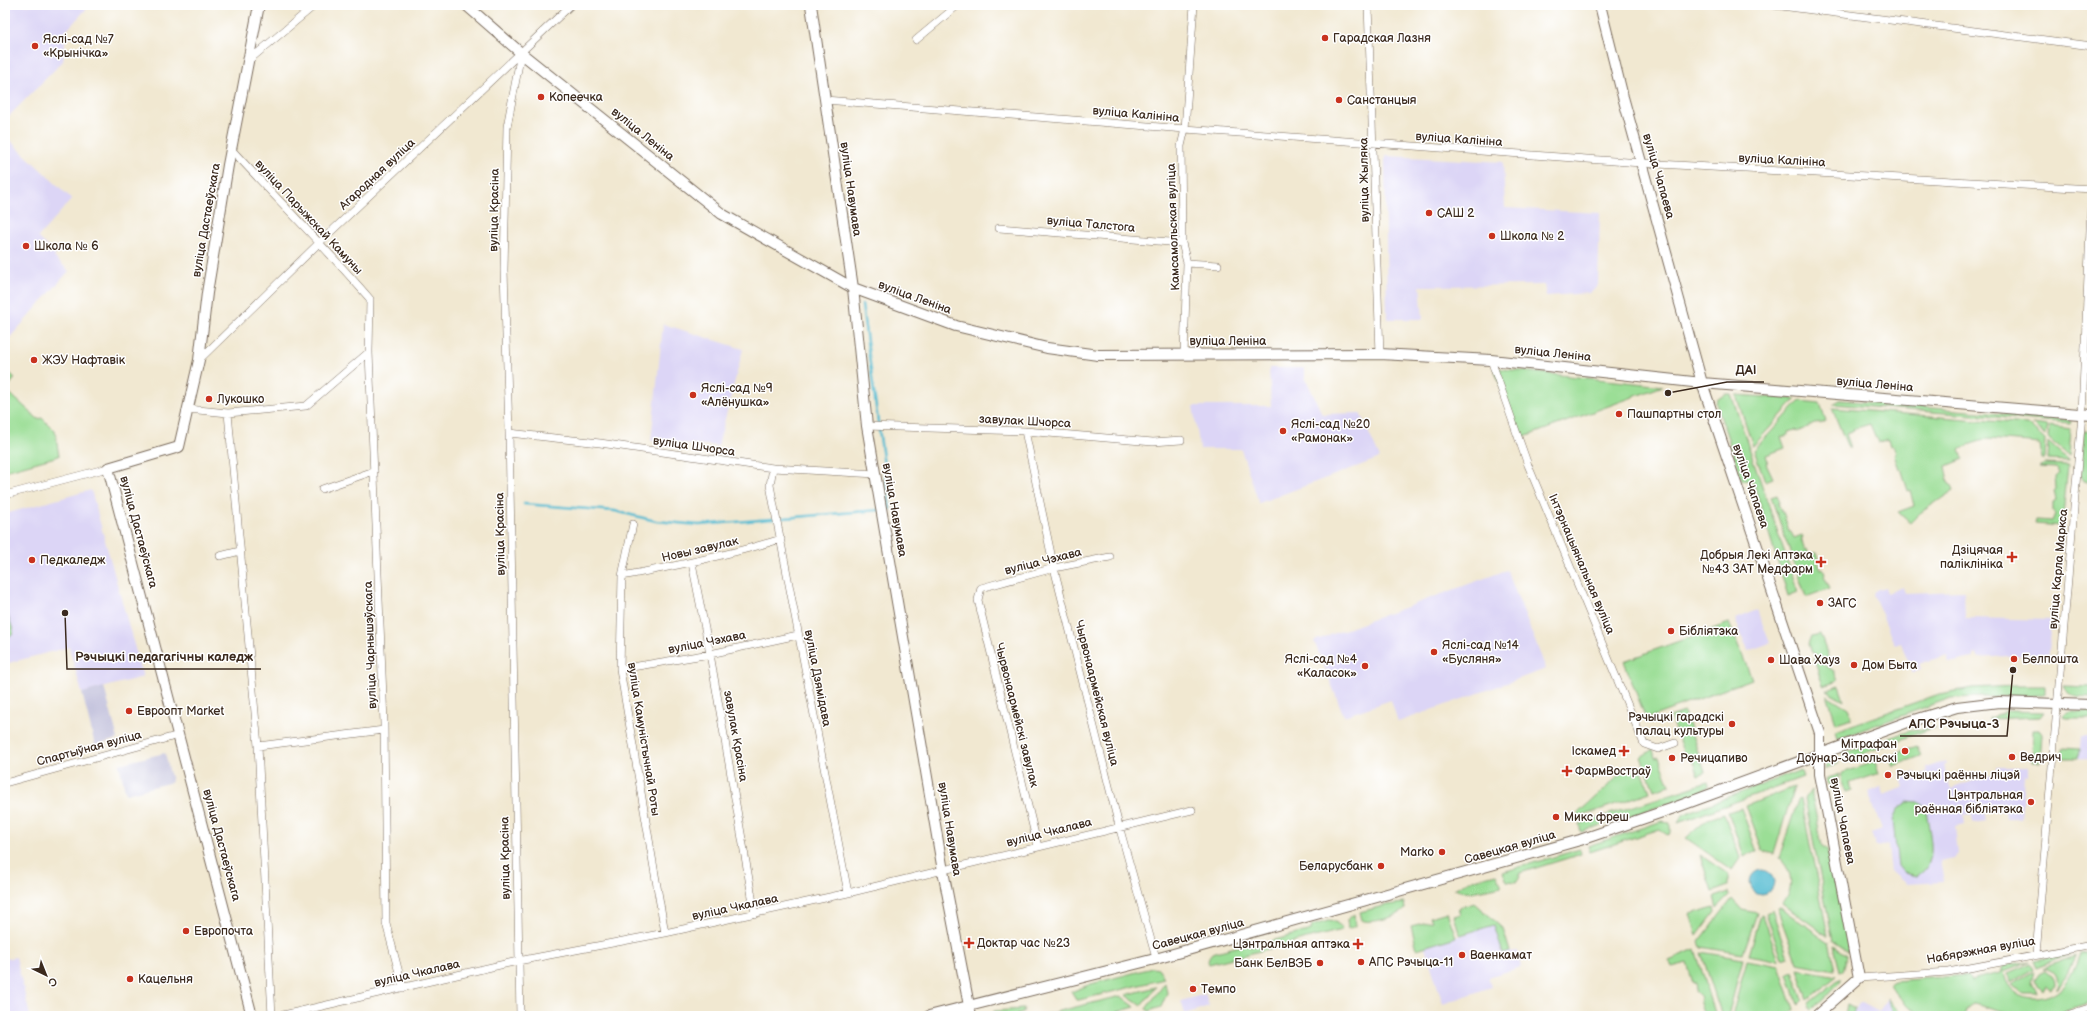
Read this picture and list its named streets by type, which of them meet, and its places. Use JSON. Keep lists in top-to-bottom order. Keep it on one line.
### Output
{"streets":{"street":["вуліца Калініна","вуліца Леніна","Агародная вуліца","вуліца Чапаева","вуліца Жыляка","вуліца Навумава","вуліца Красіна","вуліца Парыжскай Камуны","вуліца Дастаеўскага","вуліца Талстога","Камсамольская вуліца","завулак Шчорса","вуліца Шчорса","Новы завулак","вуліца Чэхава","Інтэрнацыянальная вуліца","вуліца Карла Маркса","вуліца Чарнышэўскага","вуліца Дзямідава","Чырвонаармейская вуліца","Чырвонаармейскі завулак","завулак Красіна","вуліца Камуністычнай Роты","Спартыўная вуліца","вуліца Чкалава","Савецкая вуліца","Набярэжная вуліца"]},"crossings":[["вуліца Калініна","вуліца Чапаева"],["вуліца Калініна","вуліца Жыляка"],["вуліца Калініна","вуліца Навумава"],["вуліца Калініна","Камсамольская вуліца"],["вуліца Калініна","вуліца Карла Маркса"],["вуліца Леніна","Агародная вуліца"],["вуліца Леніна","вуліца Чапаева"],["вуліца Леніна","вуліца Жыляка"],["вуліца Леніна","вуліца Навумава"],["вуліца Леніна","вуліца Красіна"],["вуліца Леніна","Камсамольская вуліца"],["вуліца Леніна","Інтэрнацыянальная вуліца"],["вуліца Леніна","вуліца Карла Маркса"],["Агародная вуліца","вуліца Красіна"],["Агародная вуліца","вуліца Парыжскай Камуны"],["Агародная вуліца","вуліца Дастаеўскага"],["вуліца Чапаева","Савецкая вуліца"],["вуліца Чапаева","Набярэжная вуліца"],["вуліца Навумава","завулак Шчорса"],["вуліца Навумава","вуліца Шчорса"],["вуліца Навумава","вуліца Чкалава"],["вуліца Навумава","Савецкая вуліца"],["вуліца Красіна","вуліца Шчорса"],["вуліца Красіна","вуліца Чкалава"],["вуліца Парыжскай Камуны","вуліца Дастаеўскага"],["вуліца Парыжскай Камуны","вуліца Чарнышэўскага"],["вуліца Дастаеўскага","Спартыўная вуліца"],["вуліца Талстога","Камсамольская вуліца"],["завулак Шчорса","Чырвонаармейская вуліца"],["вуліца Шчорса","вуліца Дзямідава"],["Новы завулак","вуліца Дзямідава"],["Новы завулак","завулак Красіна"],["Новы завулак","вуліца Камуністычнай Роты"],["вуліца Чэхава","вуліца Дзямідава"],["вуліца Чэхава","Чырвонаармейская вуліца"],["вуліца Чэхава","Чырвонаармейскі завулак"],["вуліца Чэхава","завулак Красіна"],["вуліца Чэхава","вуліца Камуністычнай Роты"],["вуліца Карла Маркса","Савецкая вуліца"],["вуліца Карла Маркса","Набярэжная вуліца"],["вуліца Чарнышэўскага","вуліца Чкалава"],["вуліца Дзямідава","вуліца Чкалава"],["Чырвонаармейская вуліца","вуліца Чкалава"],["Чырвонаармейская вуліца","Савецкая вуліца"],["Чырвонаармейскі завулак","вуліца Чкалава"],["завулак Красіна","вуліца Чкалава"],["вуліца Камуністычнай Роты","вуліца Чкалава"]],"places":{"other":["Гарадская Лазня","Яслі-сад №7 «Крынічка»","Копеечка","Санстанцыя","САШ 2","Школа № 2","Школа № 6","ЖЭУ Нафтавік","ДАІ","Яслі-сад №9 «Алёнушка»","Лукошко","Пашпартны стол","Яслі-сад №20 «Рамонак»","Педкаледж","ЗАГС","Рэчыцкі педагагічны каледж","Бібліятэка","Яслі-сад №14 «Бусляня»","Белпошта","Шава Хауз","Дом Быта","Яслі-сад №4 «Каласок»","АПС Рэчыца-3","Евроопт Market","Рэчыцкі гарадскі палац культуры","Мітрафан Доўнар-Запольскі","Ведрич","Речицапиво","Рэчыцкі раённы ліцэй","Цэнтральная раённая бібліятэка","Микс фреш","Marko","Беларусбанк","Европочта","Ваенкамат","АПС Рэчыца-11","Банк БелВЭБ","Кацельня","Темпо"],"health":["Дзіцячая паліклініка","Добрыя Лекі Аптэка №43 ЗАТ Медфарм","Іскамед","ФармВостраў","Доктар час №23","Цэнтральная аптэка"]},"north":"bottom right"}
